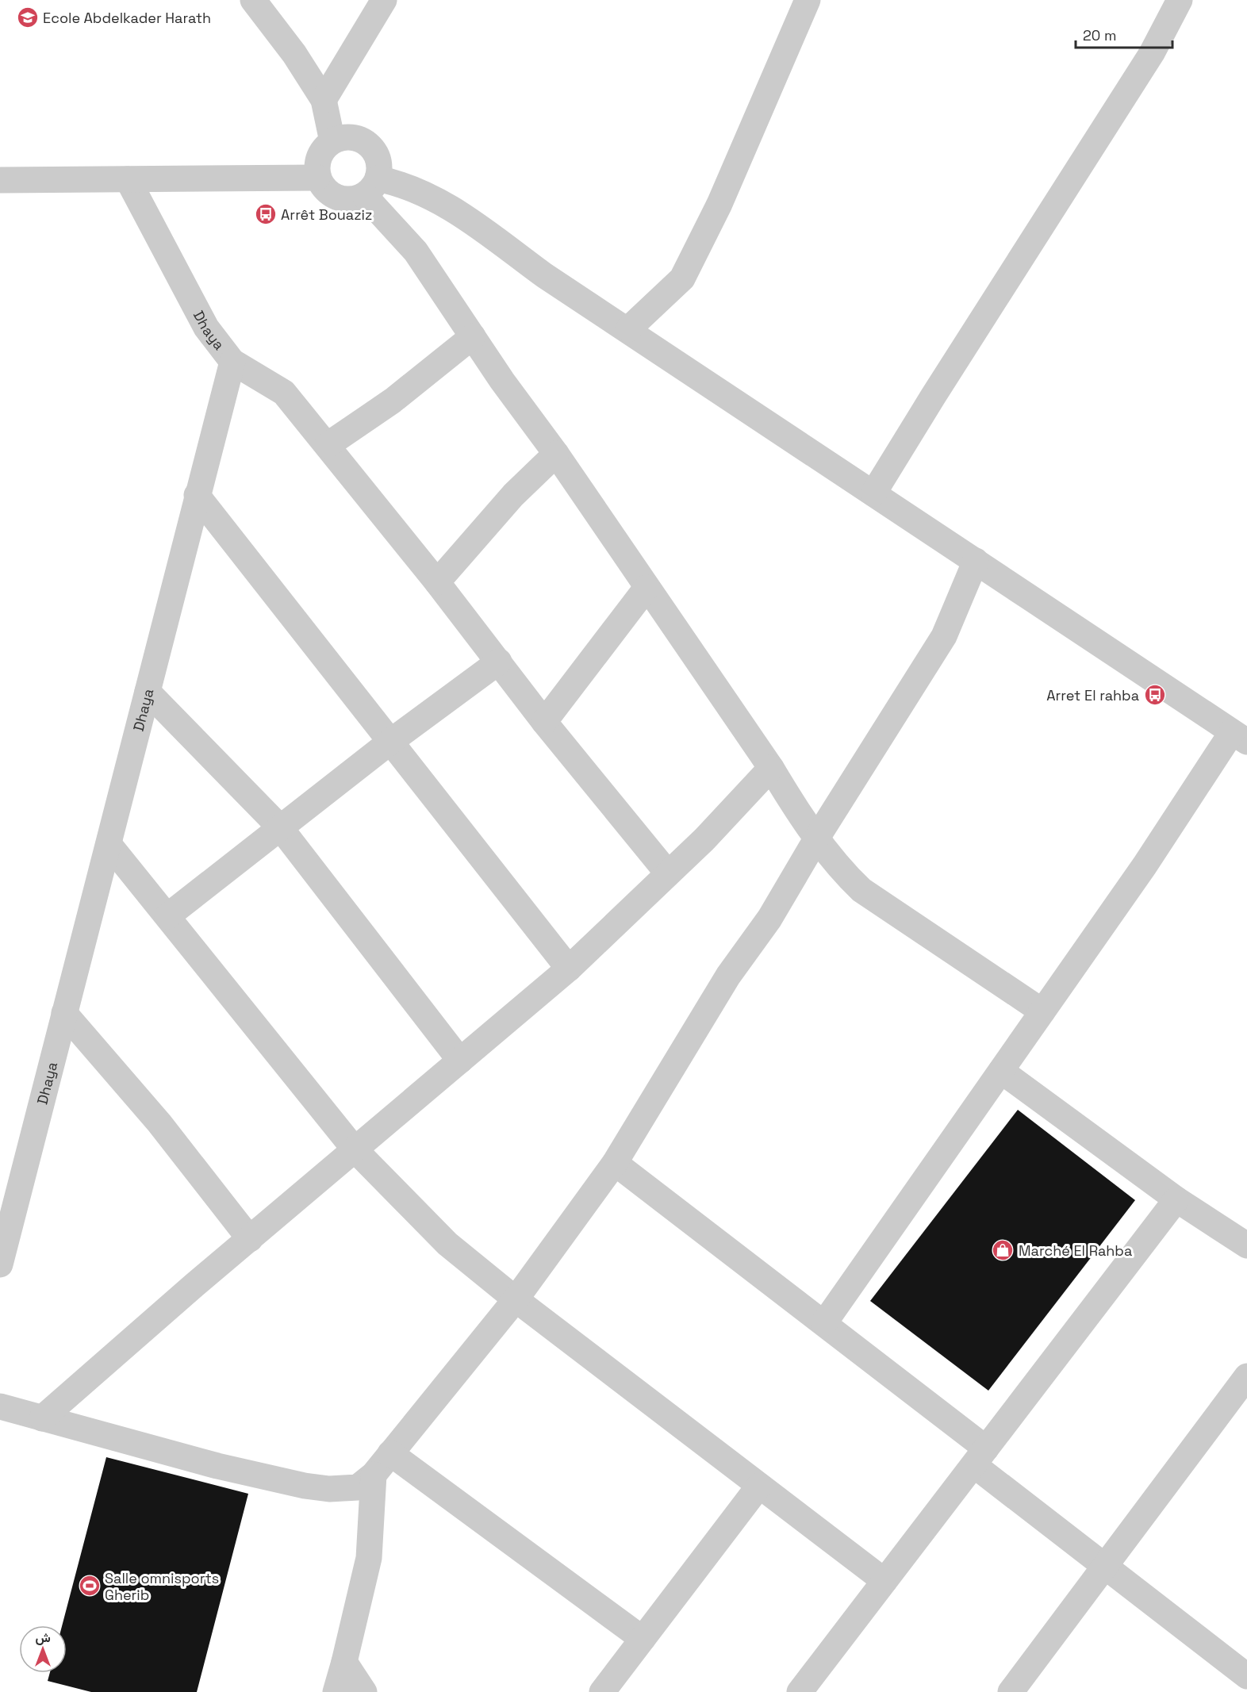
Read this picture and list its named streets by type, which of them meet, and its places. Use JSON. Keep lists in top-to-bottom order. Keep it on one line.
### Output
{"streets":{"street":["Dhaya"]},"places":{"school or university":["Ecole Abdelkader Harath"],"bus stop":["Arrêt Bouaziz","Arret El rahba"],"shop":["Marché El Rahba"],"sports":["Salle omnisports Gherib"]},"scale_bar":"20 m","north":"top"}
